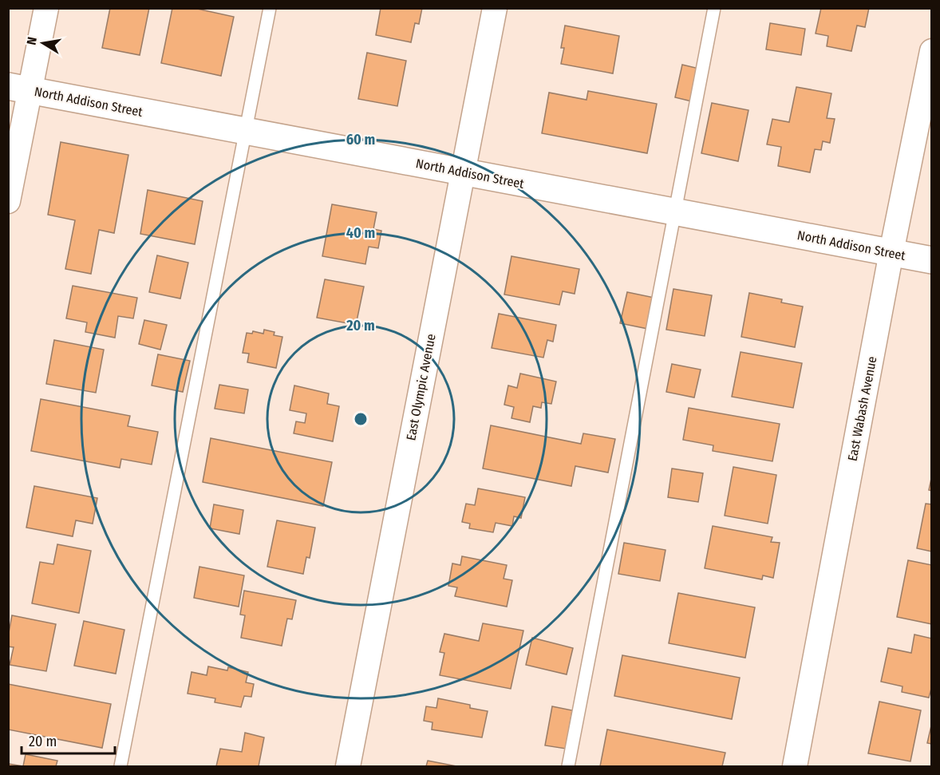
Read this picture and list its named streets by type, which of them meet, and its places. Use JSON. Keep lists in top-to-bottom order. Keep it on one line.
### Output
{"streets":{"street":["North Addison Street","East Olympic Avenue","East Wabash Avenue"]},"crossings":[["North Addison Street","East Olympic Avenue"],["North Addison Street","East Wabash Avenue"]],"scale_bar":"20 m","north":"left","rings":["60 m","40 m","20 m"]}
